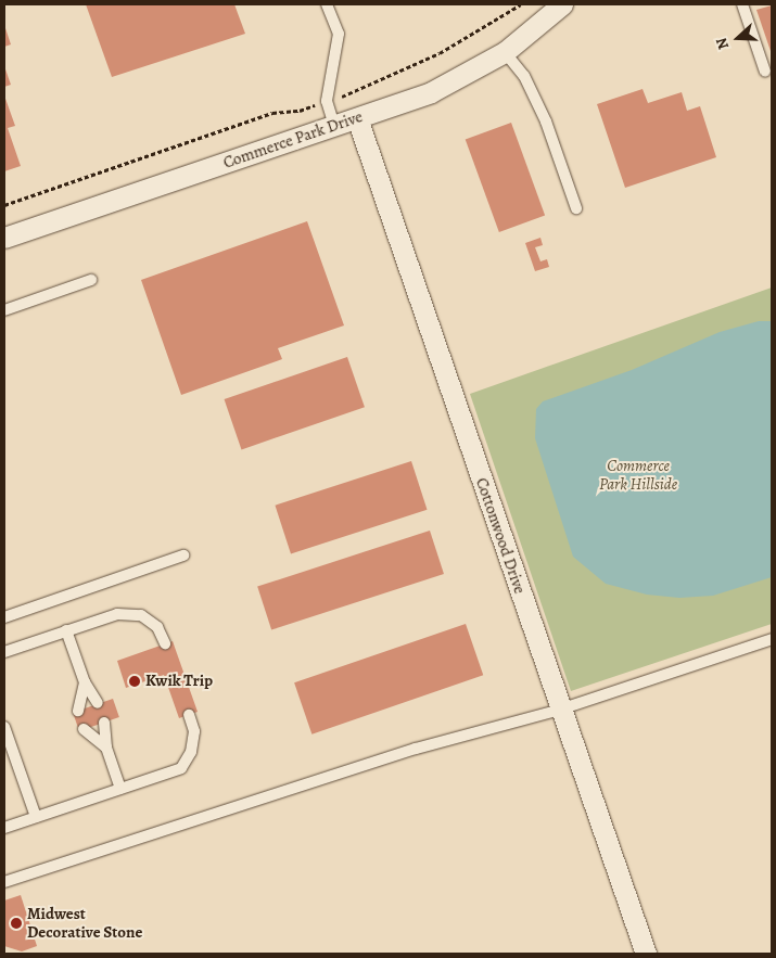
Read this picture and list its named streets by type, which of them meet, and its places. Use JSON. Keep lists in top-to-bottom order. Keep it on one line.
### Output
{"streets":{"street":["Commerce Park Drive","Cottonwood Drive"]},"crossings":[["Commerce Park Drive","Cottonwood Drive"]],"parks":["Commerce Park Hillside"],"places":["Kwik Trip","Midwest Decorative Stone"],"north":"left"}
